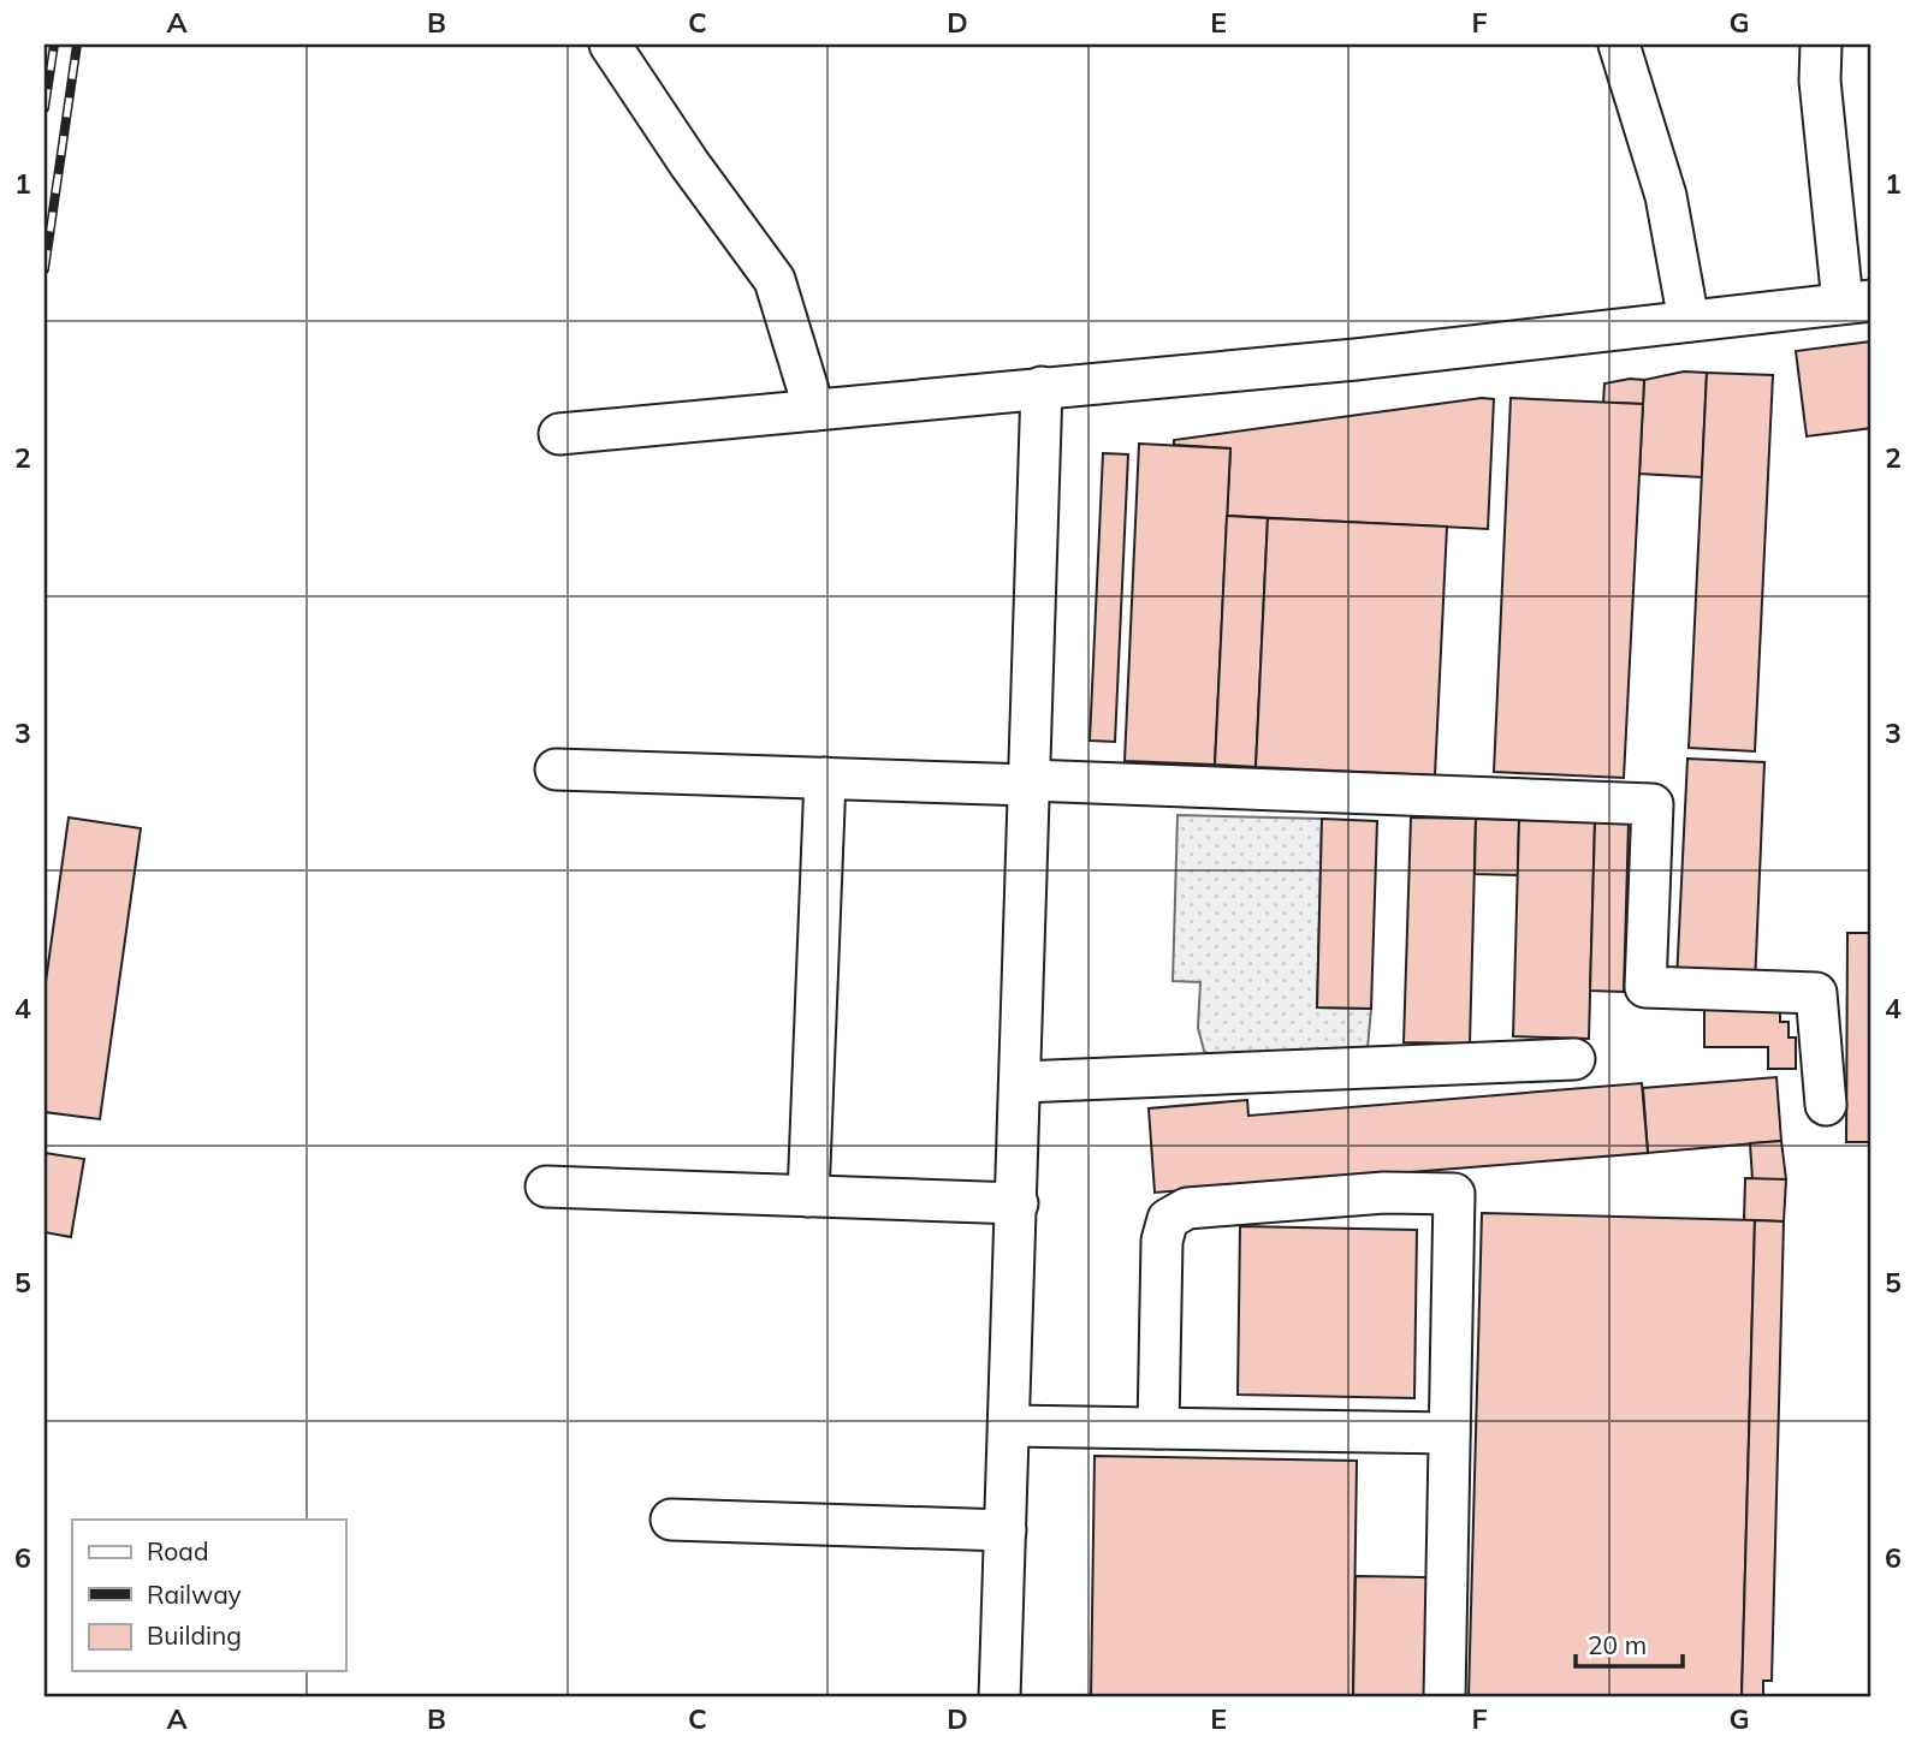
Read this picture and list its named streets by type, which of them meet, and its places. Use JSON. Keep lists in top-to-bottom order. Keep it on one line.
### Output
{"legend":["Road","Railway","Building"],"scale_bar":"20 m","grid":{"columns":["A","B","C","D","E","F","G"],"rows":["1","2","3","4","5","6"]}}
